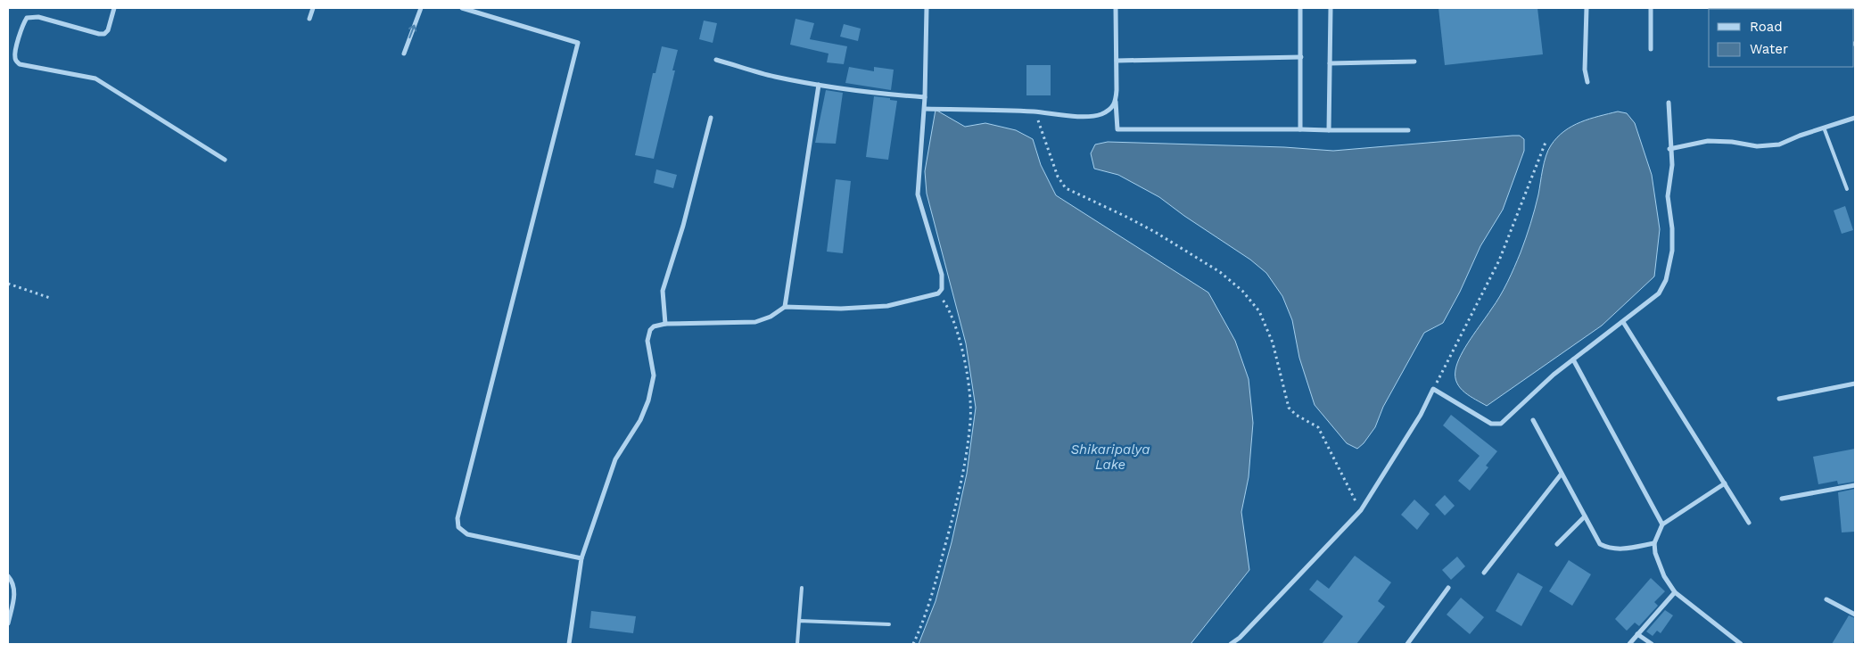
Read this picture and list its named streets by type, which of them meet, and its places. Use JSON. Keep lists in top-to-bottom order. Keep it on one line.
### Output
{"water":["Shikaripalya Lake"],"legend":["Road","Water"]}
